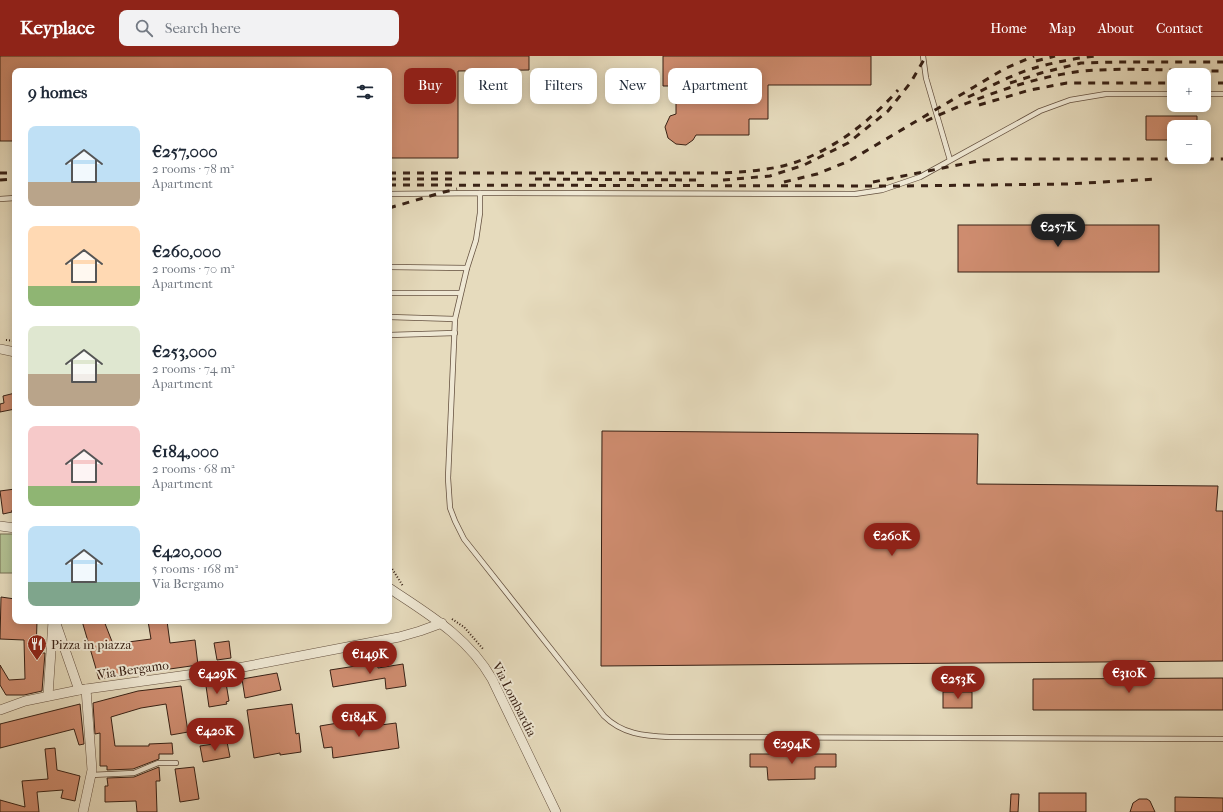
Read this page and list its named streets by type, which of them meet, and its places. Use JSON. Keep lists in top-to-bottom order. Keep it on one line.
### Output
{"streets":{"street":["Via Bergamo","Via Lombardia"]},"crossings":[["Via Bergamo","Via Lombardia"]],"places":{"restaurant":["Pizza in piazza"]},"page":{"header":"Keyplace","search":"Search here","nav":["Home","Map","About","Contact"],"map_buttons":["+","−"],"chip":["Buy","Rent","Filters","New","Apartment"],"heading":"9 homes","list":[{"name":"€257,000","note":"2 rooms · 78 m² · Apartment"},{"name":"€260,000","note":"2 rooms · 70 m² · Apartment"},{"name":"€253,000","note":"2 rooms · 74 m² · Apartment"},{"name":"€184,000","note":"2 rooms · 68 m² · Apartment"},{"name":"€420,000","note":"5 rooms · 168 m² · Via Bergamo"}],"price":["€257K","€260K","€149K","€310K","€429K","€253K","€184K","€420K","€294K"]}}
